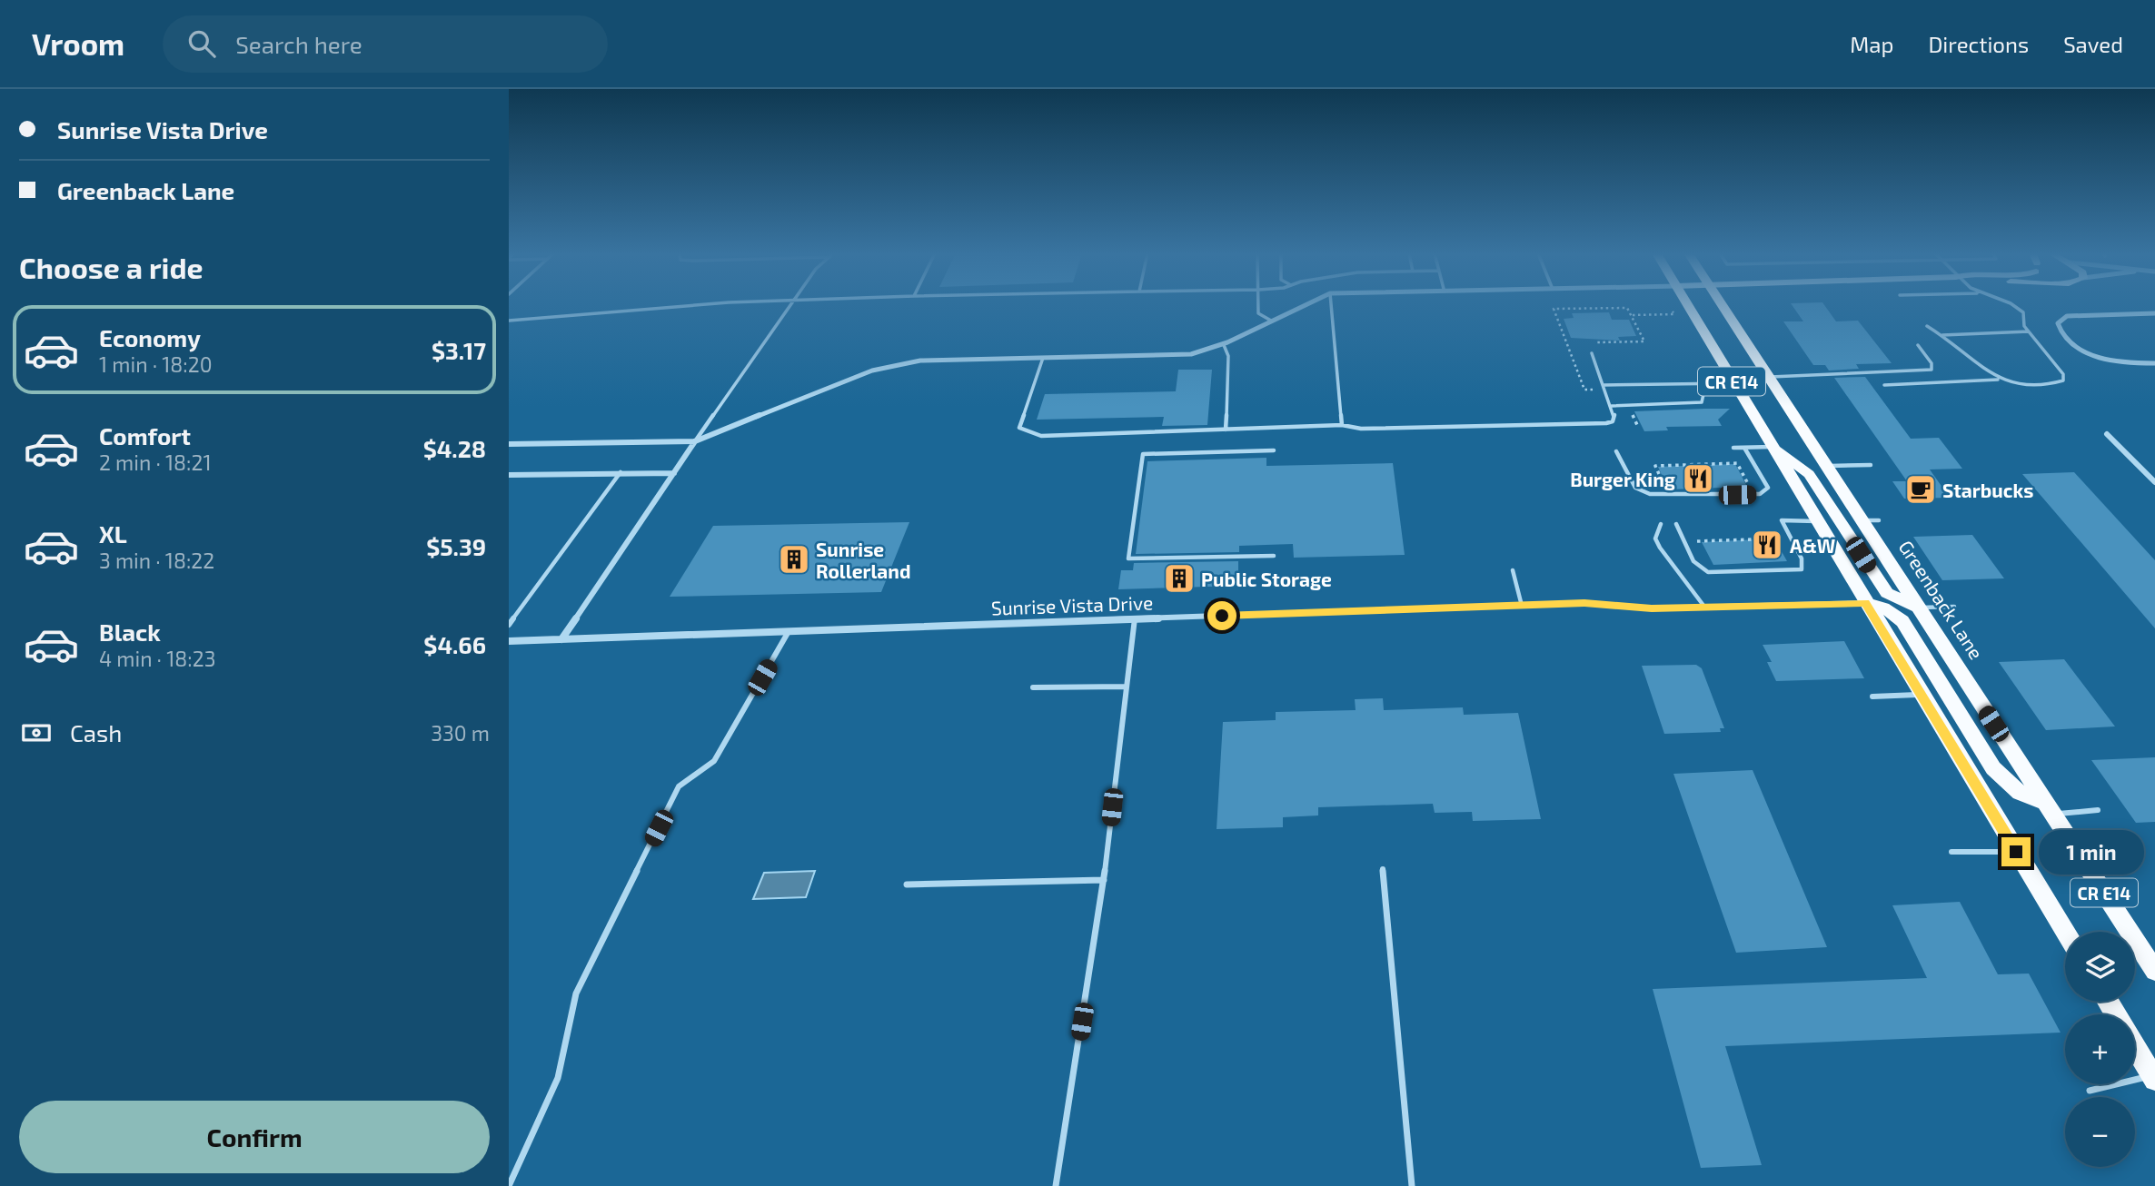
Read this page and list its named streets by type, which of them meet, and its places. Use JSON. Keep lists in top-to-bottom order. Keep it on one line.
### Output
{"streets":{"main road":["CR E14","Greenback Lane"],"street":["Sunrise Vista Drive"]},"crossings":[["CR E14","Sunrise Vista Drive"]],"places":{"restaurant":["Burger King","A&W"],"cafe":["Starbucks"],"building":["Sunrise Rollerland","Public Storage"]},"page":{"header":"Vroom","search":"Search here","nav":["Map","Directions","Saved"],"banner":["Sunrise Vista Drive","Greenback Lane"],"heading":"Choose a ride","list":[{"name":"Economy","note":"1 min · 18:20","value":"$3.17"},{"name":"Comfort","note":"2 min · 18:21","value":"$4.28"},{"name":"XL","note":"3 min · 18:22","value":"$5.39"},{"name":"Black","note":"4 min · 18:23","value":"$4.66"}],"pay":["Cash","330 m"],"bubble":"1 min","map_buttons":["+","−"],"buttons":"Confirm"}}
